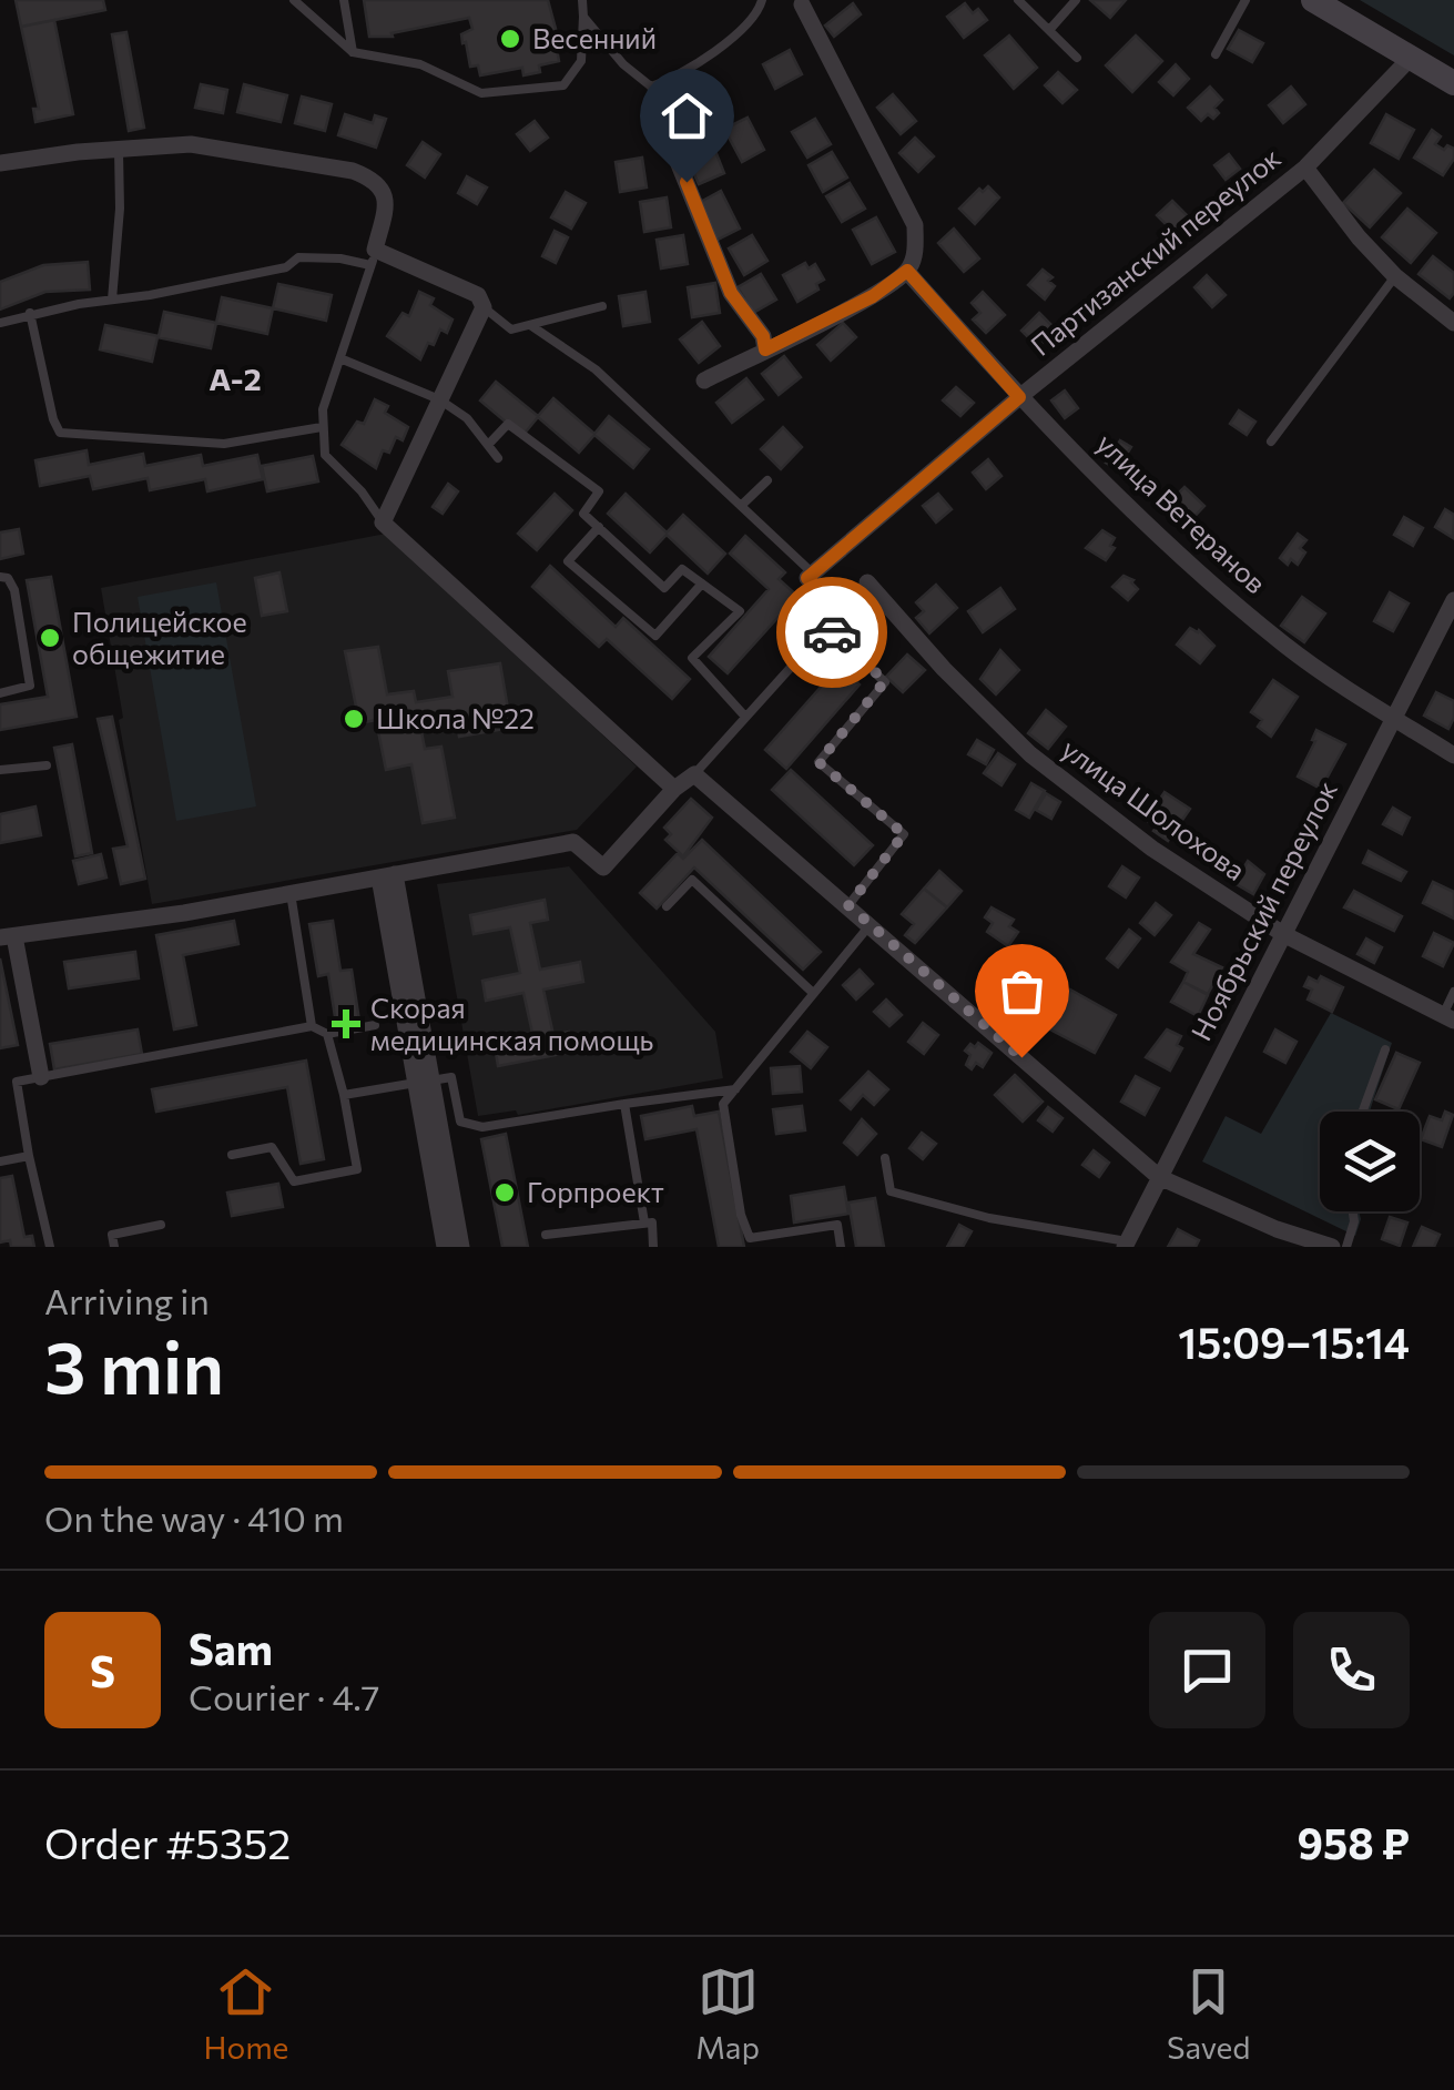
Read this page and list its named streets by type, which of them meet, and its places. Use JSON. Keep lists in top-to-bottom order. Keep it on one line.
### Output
{"streets":{"street":["Партизанский переулок","улица Ветеранов","улица Шолохова","Ноябрьский переулок"]},"crossings":[["Партизанский переулок","улица Ветеранов"],["улица Ветеранов","Ноябрьский переулок"],["улица Шолохова","Ноябрьский переулок"]],"districts":["А-2"],"places":{"other":["Весенний","Полицейское общежитие","Школа №22","Горпроект"],"health":["Скорая медицинская помощь"]},"page":{"heading":["3 min","Arriving in","15:09–15:14"],"panel":["Sam","Courier · 4.7","Order #5352","958 ₽"],"bar":"On the way · 410 m","round":"S","tabs":["Home","Map","Saved"]}}
